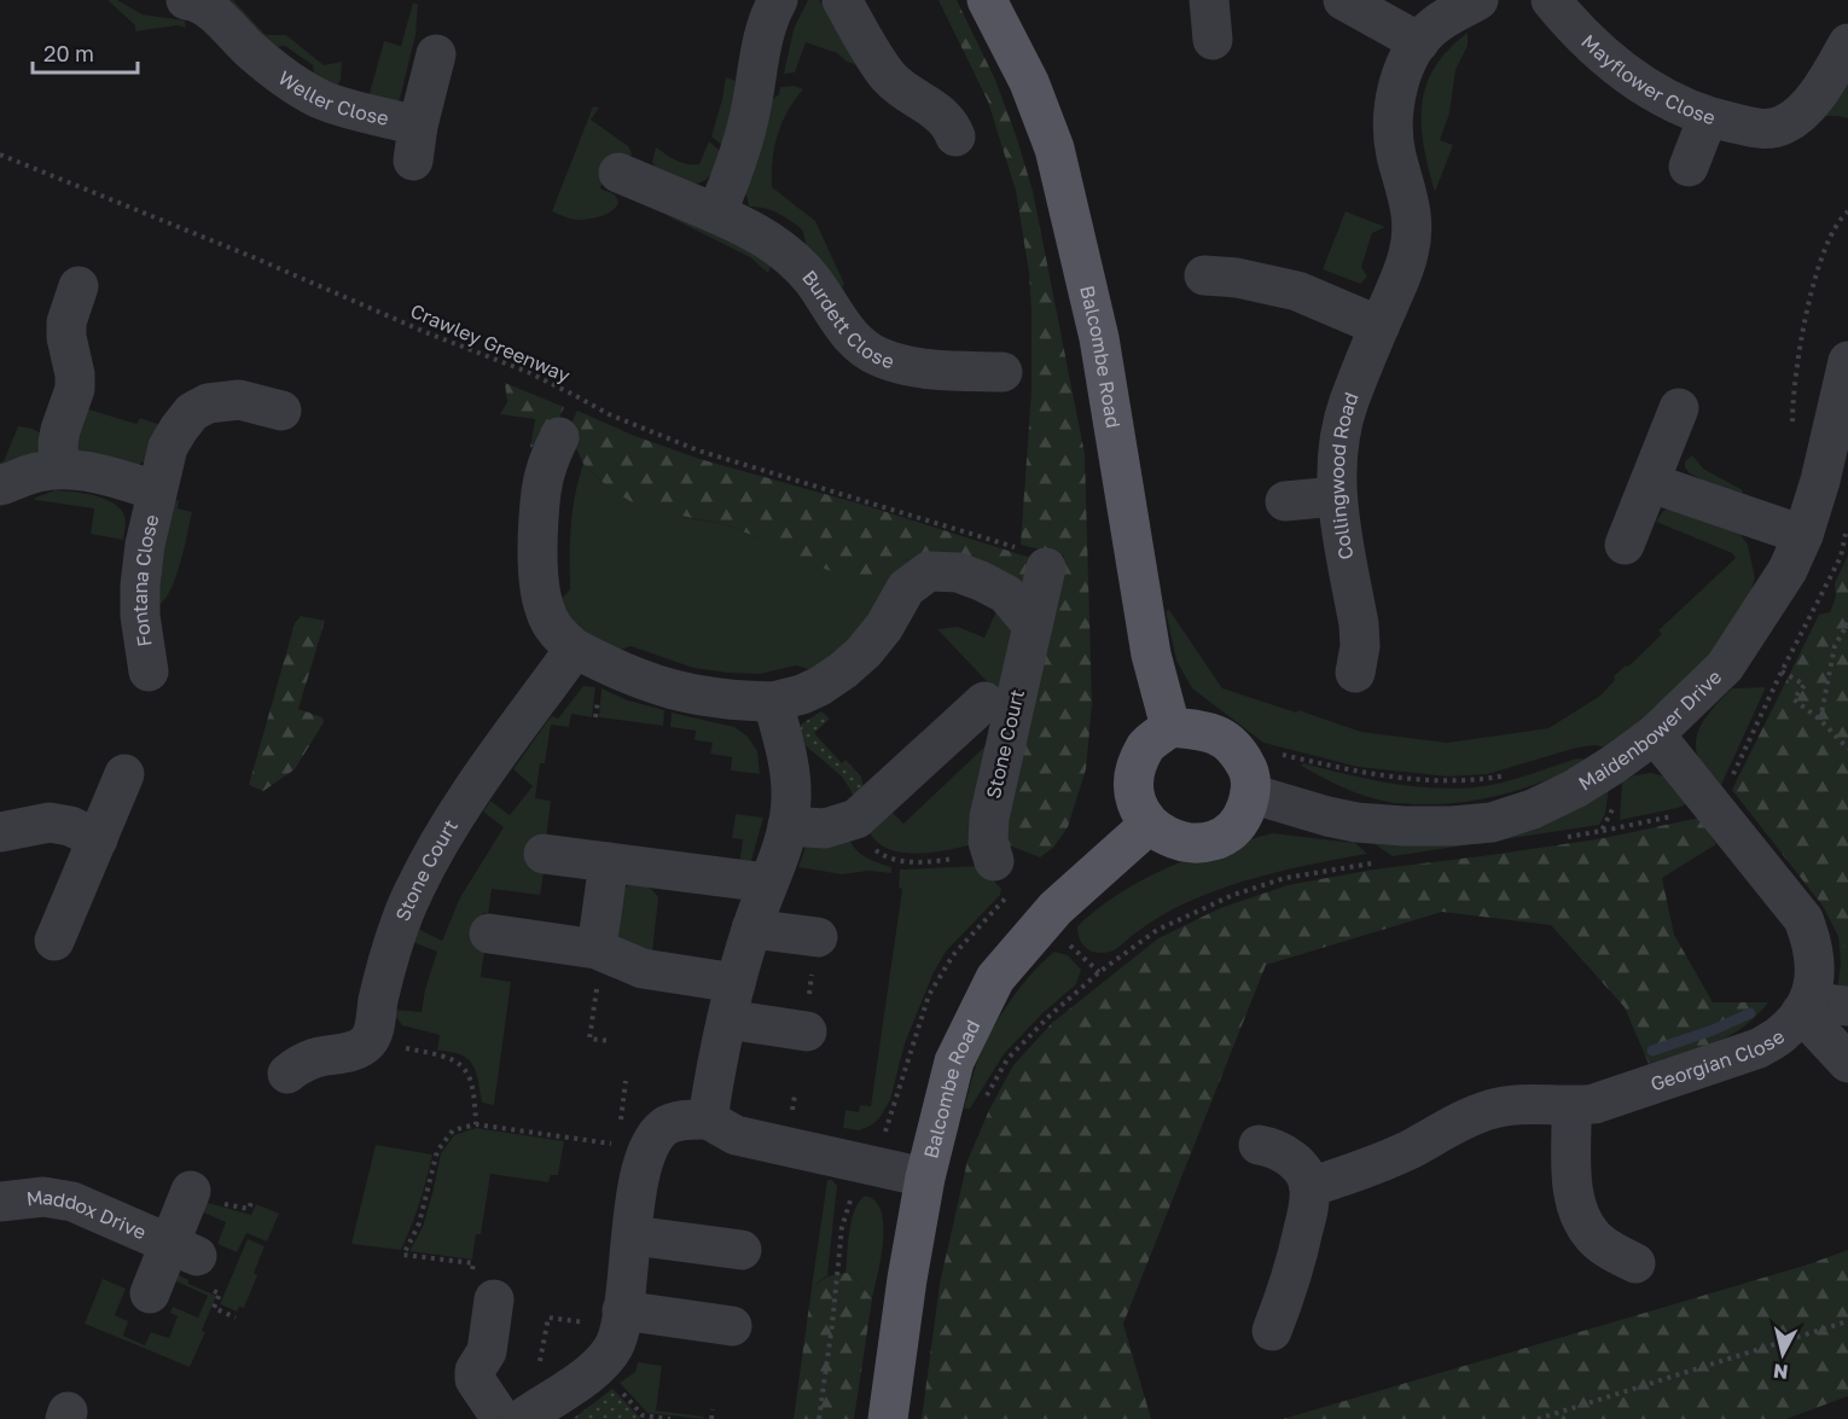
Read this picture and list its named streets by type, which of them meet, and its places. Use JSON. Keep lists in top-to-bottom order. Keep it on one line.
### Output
{"streets":{"main road":["Balcombe Road"],"street":["Mayflower Close","Weller Close","Burdett Close","Collingwood Road","Fontana Close","Maidenbower Drive","Stone Court","Georgian Close","Maddox Drive"],"path":["Crawley Greenway"]},"crossings":[["Crawley Greenway","Stone Court"],["Balcombe Road","Maidenbower Drive"]],"scale_bar":"20 m","north":"bottom"}
